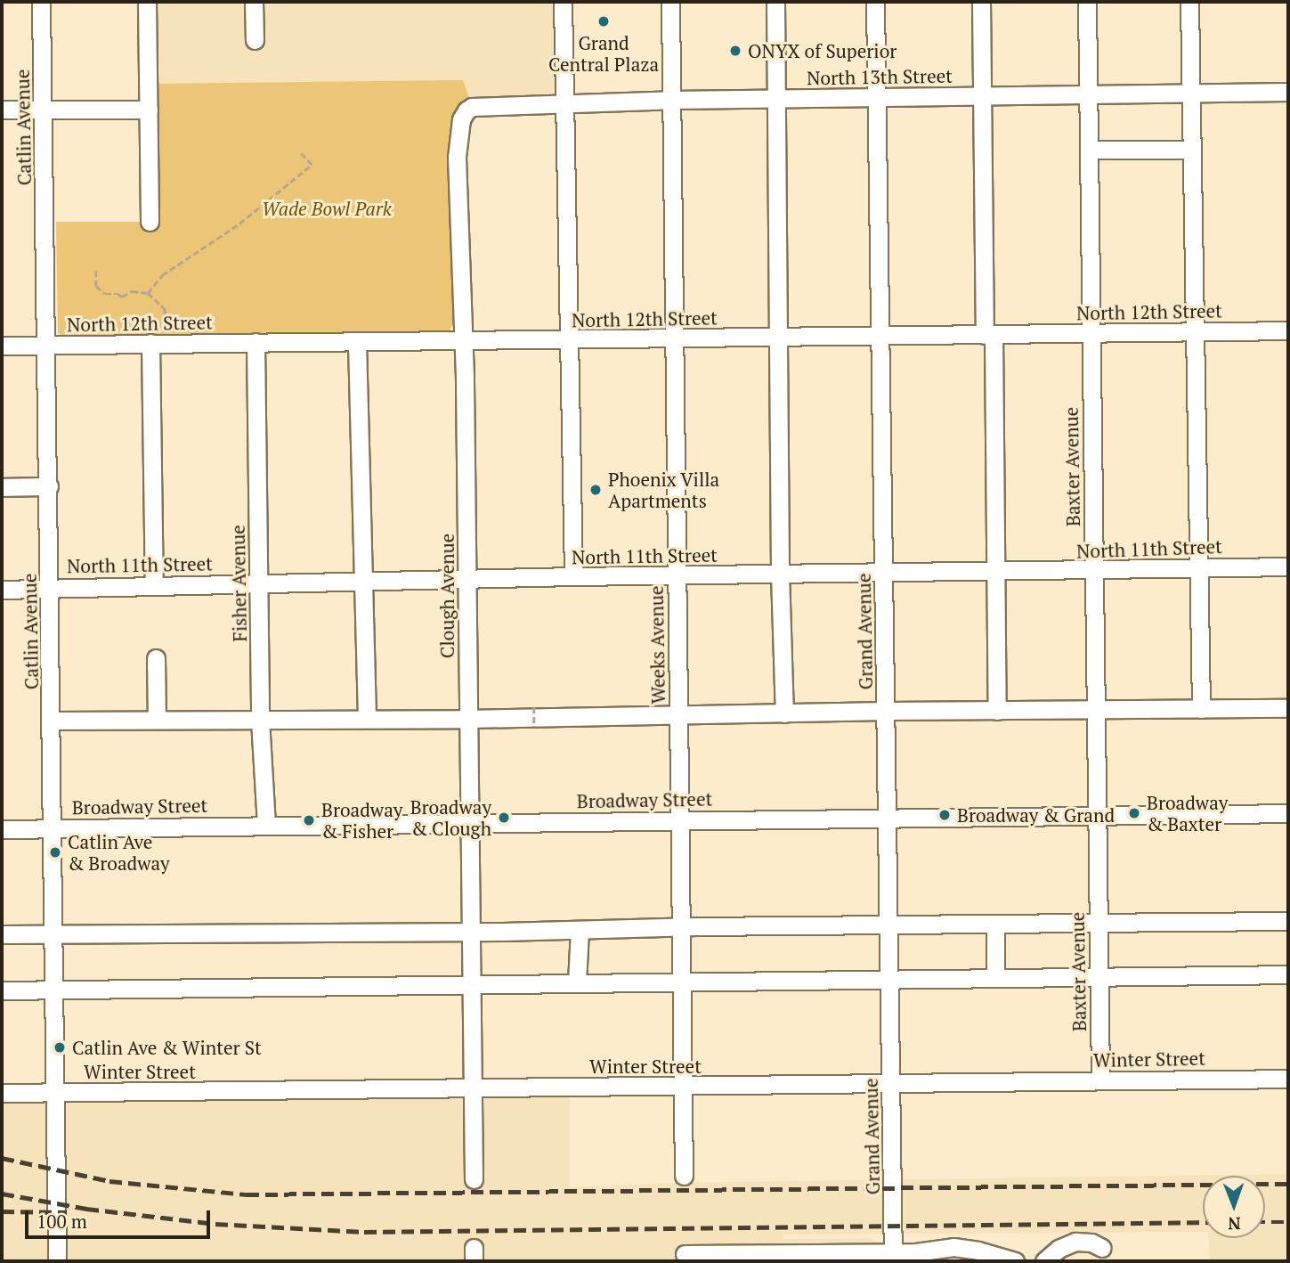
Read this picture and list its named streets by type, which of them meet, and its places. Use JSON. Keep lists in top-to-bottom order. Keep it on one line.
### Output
{"streets":{"street":["North 13th Street","Catlin Avenue","North 12th Street","Baxter Avenue","North 11th Street","Fisher Avenue","Clough Avenue","Grand Avenue","Weeks Avenue","Broadway Street","Winter Street"]},"crossings":[["North 13th Street","Baxter Avenue"],["North 13th Street","Clough Avenue"],["North 13th Street","Grand Avenue"],["North 13th Street","Weeks Avenue"],["Catlin Avenue","North 12th Street"],["Catlin Avenue","North 11th Street"],["Catlin Avenue","Broadway Street"],["Catlin Avenue","Winter Street"],["North 12th Street","Baxter Avenue"],["North 12th Street","Fisher Avenue"],["North 12th Street","Clough Avenue"],["North 12th Street","Grand Avenue"],["North 12th Street","Weeks Avenue"],["Baxter Avenue","North 11th Street"],["Baxter Avenue","Broadway Street"],["Baxter Avenue","Winter Street"],["North 11th Street","Fisher Avenue"],["North 11th Street","Clough Avenue"],["North 11th Street","Grand Avenue"],["North 11th Street","Weeks Avenue"],["Fisher Avenue","Broadway Street"],["Clough Avenue","Broadway Street"],["Clough Avenue","Winter Street"],["Grand Avenue","Broadway Street"],["Grand Avenue","Winter Street"],["Weeks Avenue","Broadway Street"],["Weeks Avenue","Winter Street"]],"parks":["Wade Bowl Park"],"places":["Grand Central Plaza","ONYX of Superior","Phoenix Villa Apartments","Broadway & Baxter","Broadway & Grand","Broadway & Clough","Broadway & Fisher","Catlin Ave & Broadway","Catlin Ave & Winter St"],"scale_bar":"100 m","north":"bottom"}
